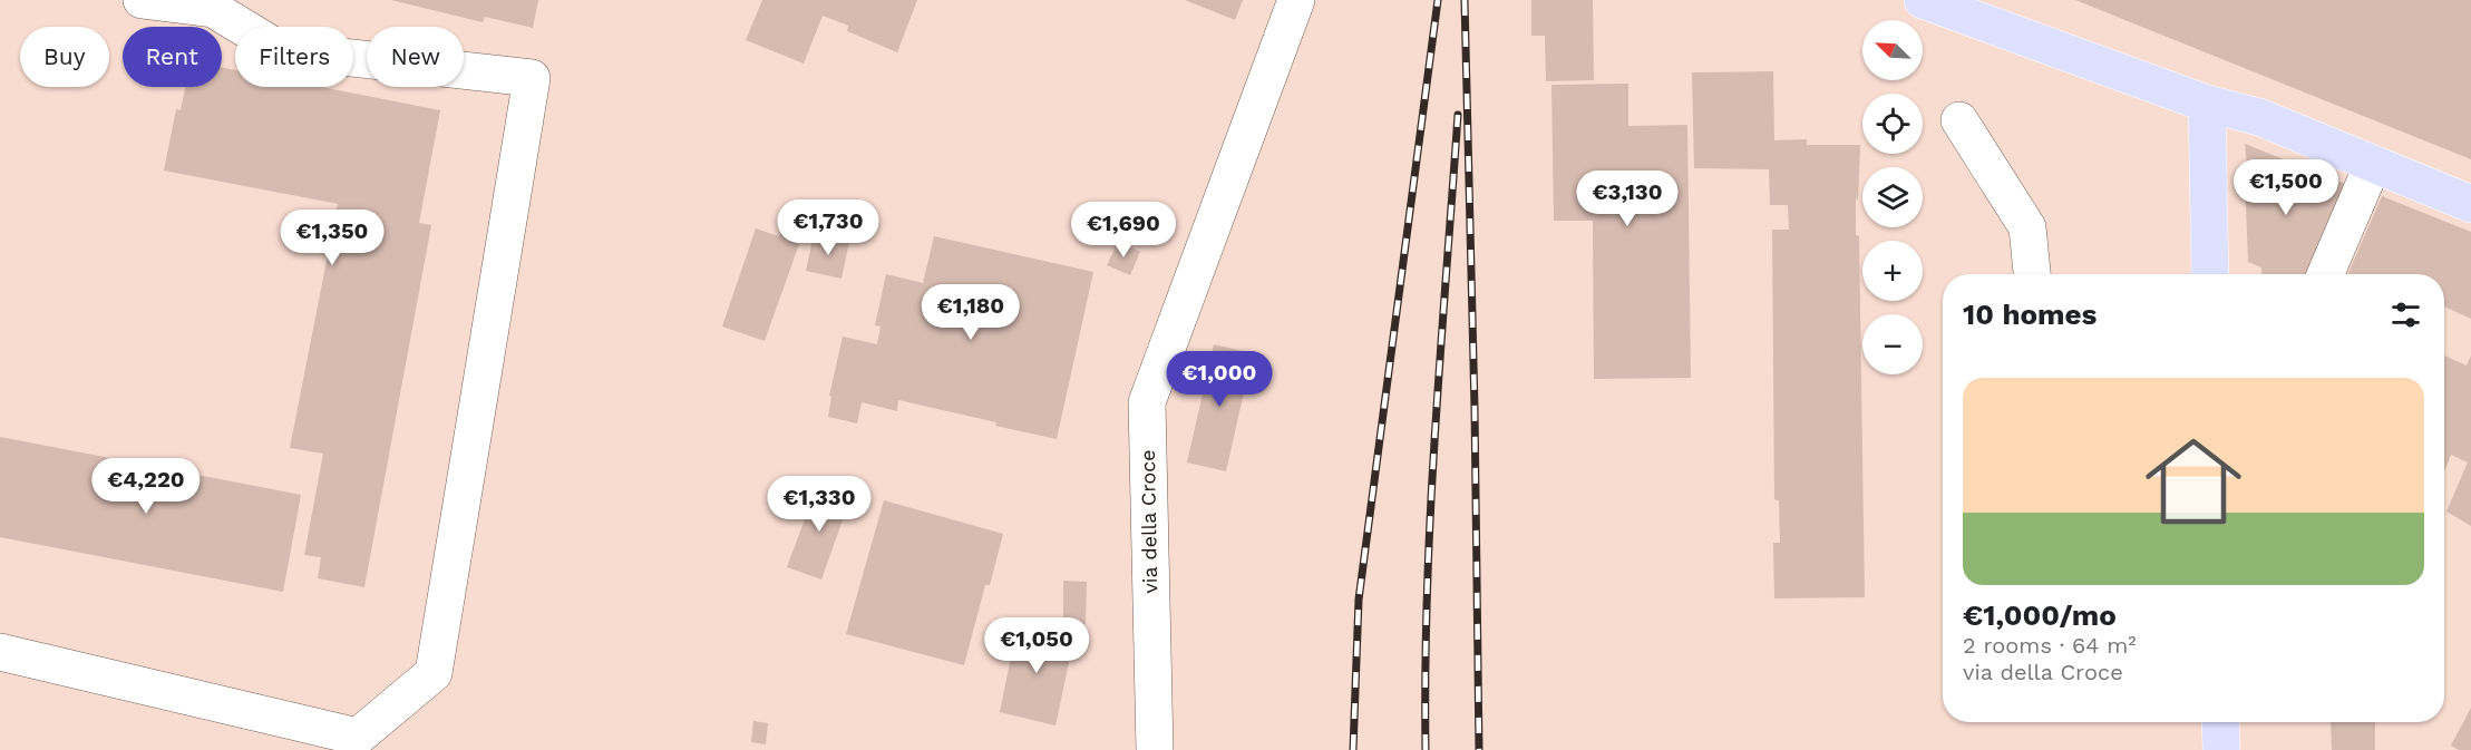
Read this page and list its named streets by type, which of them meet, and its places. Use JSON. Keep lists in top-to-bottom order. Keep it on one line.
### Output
{"streets":{"street":["via della Croce"]},"north":"top left","page":{"map_buttons":["+","−"],"chip":["Buy","Rent","Filters","New"],"price":["€1,500","€3,130","€1,730","€1,690","€1,350","€1,180","€1,000","€4,220","€1,330","€1,050"],"heading":"10 homes","list":[{"name":"€1,000/mo","note":"2 rooms · 64 m² · via della Croce"}]}}
